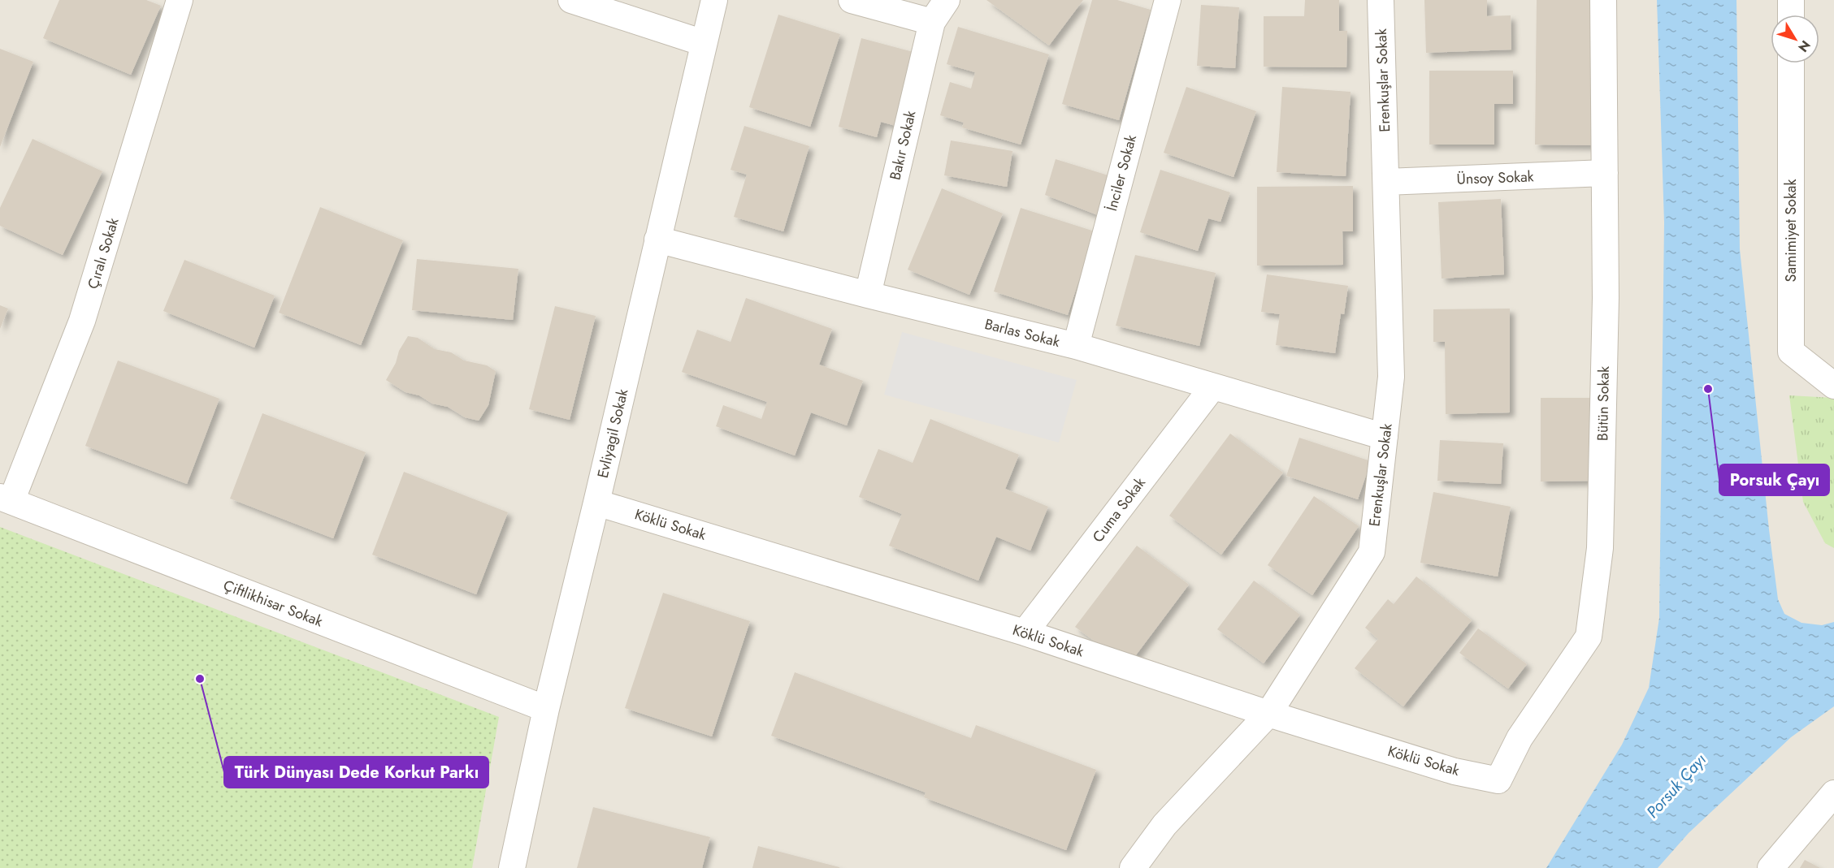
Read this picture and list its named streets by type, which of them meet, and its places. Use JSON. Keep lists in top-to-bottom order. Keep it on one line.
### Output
{"streets":{"street":["Erenkuşlar Sokak","Bakır Sokak","İnciler Sokak","Ünsoy Sokak","Samimiyet Sokak","Çıralı Sokak","Barlas Sokak","Bütün Sokak","Evliyagil Sokak","Cuma Sokak","Köklü Sokak","Çiftlikhisar Sokak"]},"crossings":[["Erenkuşlar Sokak","Ünsoy Sokak"],["Erenkuşlar Sokak","Barlas Sokak"],["Erenkuşlar Sokak","Köklü Sokak"],["Bakır Sokak","Barlas Sokak"],["İnciler Sokak","Barlas Sokak"],["Ünsoy Sokak","Bütün Sokak"],["Çıralı Sokak","Çiftlikhisar Sokak"],["Barlas Sokak","Evliyagil Sokak"],["Barlas Sokak","Cuma Sokak"],["Bütün Sokak","Köklü Sokak"],["Evliyagil Sokak","Köklü Sokak"],["Evliyagil Sokak","Çiftlikhisar Sokak"],["Cuma Sokak","Köklü Sokak"]],"water":["Porsuk Çayı"],"places":["Porsuk Çayı","Türk Dünyası Dede Korkut Parkı"],"north":"bottom right"}
